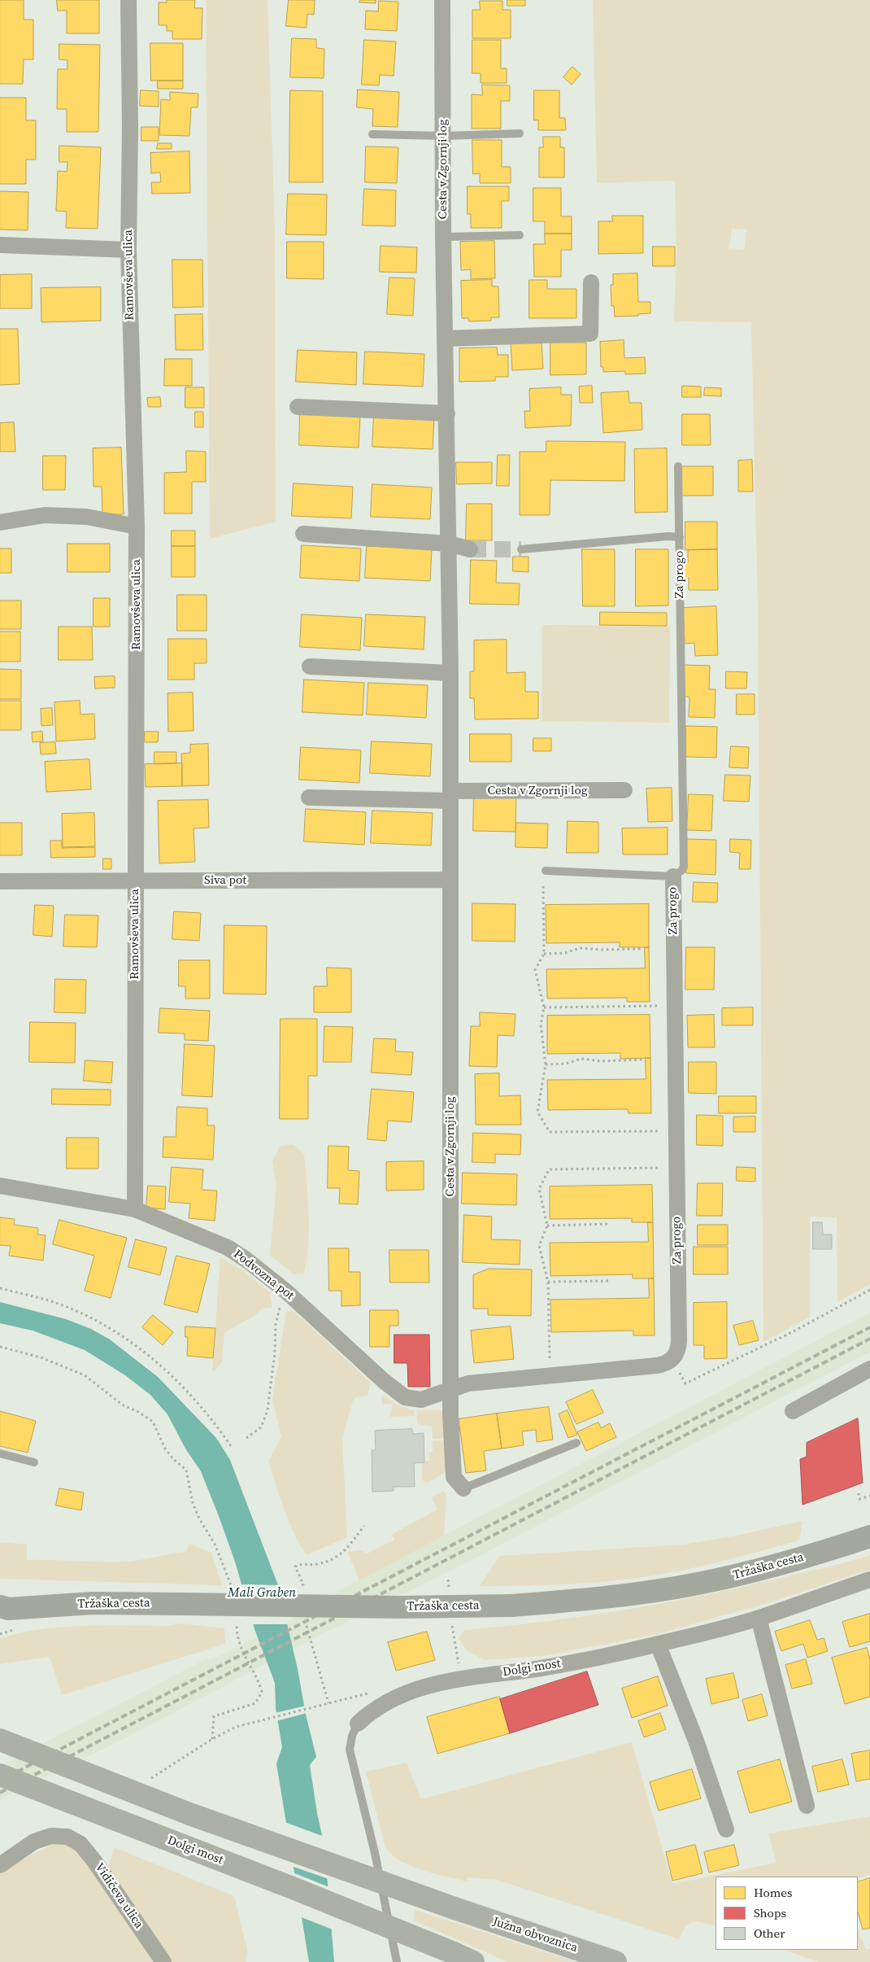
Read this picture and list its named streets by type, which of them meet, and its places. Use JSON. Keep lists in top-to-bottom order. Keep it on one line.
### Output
{"streets":{"highway":["Dolgi most","Južna obvoznica"],"main road":["Tržaška cesta"],"street":["Cesta v Zgornji log","Ramovševa ulica","Za progo","Siva pot","Podvozna pot","Vidičeva ulica"]},"crossings":[["Cesta v Zgornji log","Siva pot"],["Cesta v Zgornji log","Podvozna pot"],["Ramovševa ulica","Siva pot"],["Ramovševa ulica","Podvozna pot"]],"water":["Mali Graben"],"legend":["Homes","Shops","Other"]}
